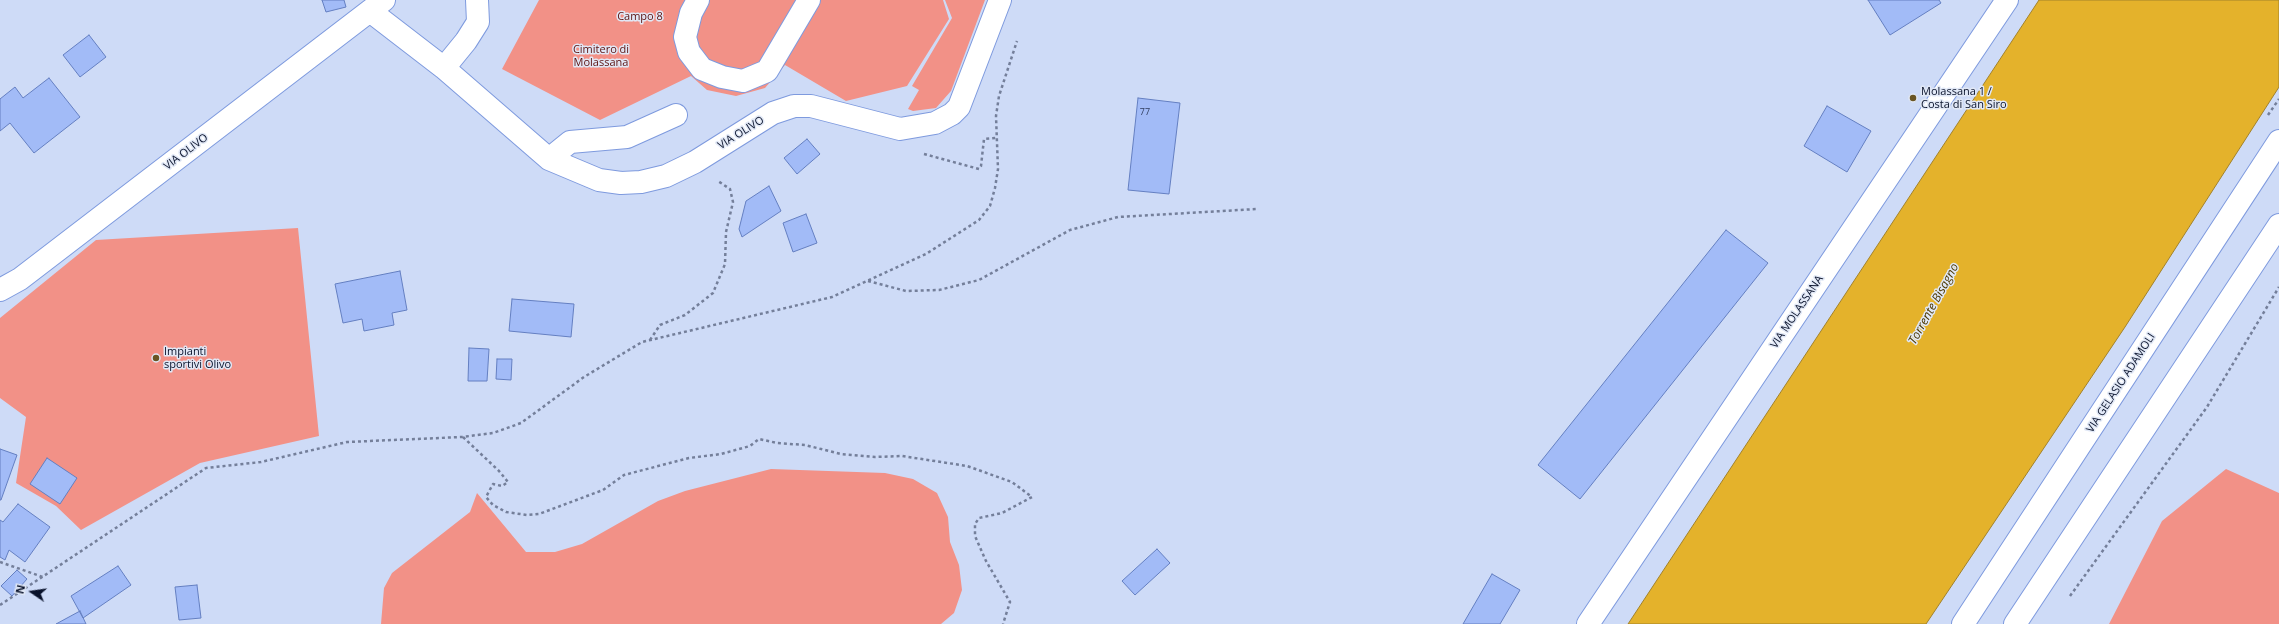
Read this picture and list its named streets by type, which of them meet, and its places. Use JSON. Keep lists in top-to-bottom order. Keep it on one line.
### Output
{"streets":{"main road":["VIA OLIVO","VIA MOLASSANA","VIA GELASIO ADAMOLI"]},"water":["Torrente Bisagno"],"parks":["Campo 8","Cimitero di Molassana"],"places":["Molassana 1 / Costa di San Siro","Impianti sportivi Olivo"],"house_numbers":["77"],"north":"left"}
